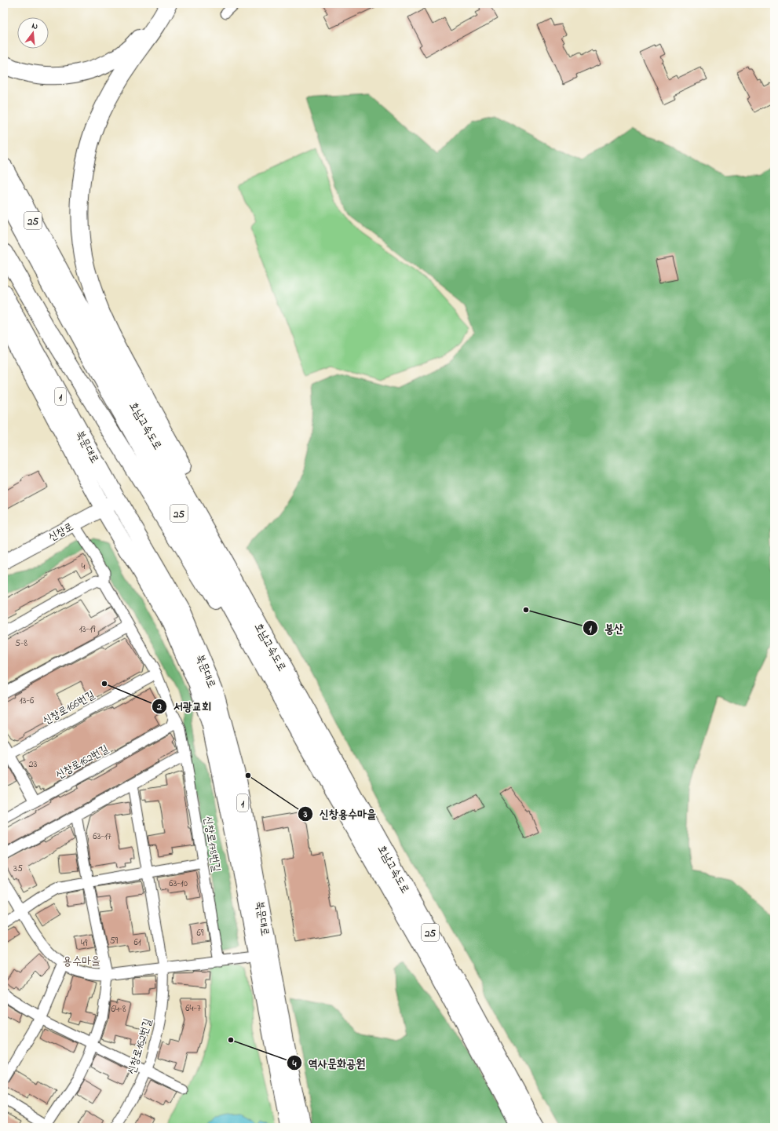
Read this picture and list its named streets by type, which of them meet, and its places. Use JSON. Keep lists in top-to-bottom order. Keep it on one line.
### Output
{"streets":{"highway":["25","호남고속도로"],"main road":["1","북문대로","신창로"],"street":["신창로166번길","신창로162번길","신창로178번길"]},"crossings":[["북문대로","신창로"],["신창로","신창로178번길"],["신창로166번길","신창로178번길"],["신창로162번길","신창로178번길"]],"districts":["용수마을"],"places":["봉산","서광교회","신창용수마을","역사문화공원"],"house_numbers":["4","13-19","5-8","13-6","23","63-17","35","63-10","69","59","61","49","64-7","64-8"],"north":"top"}
